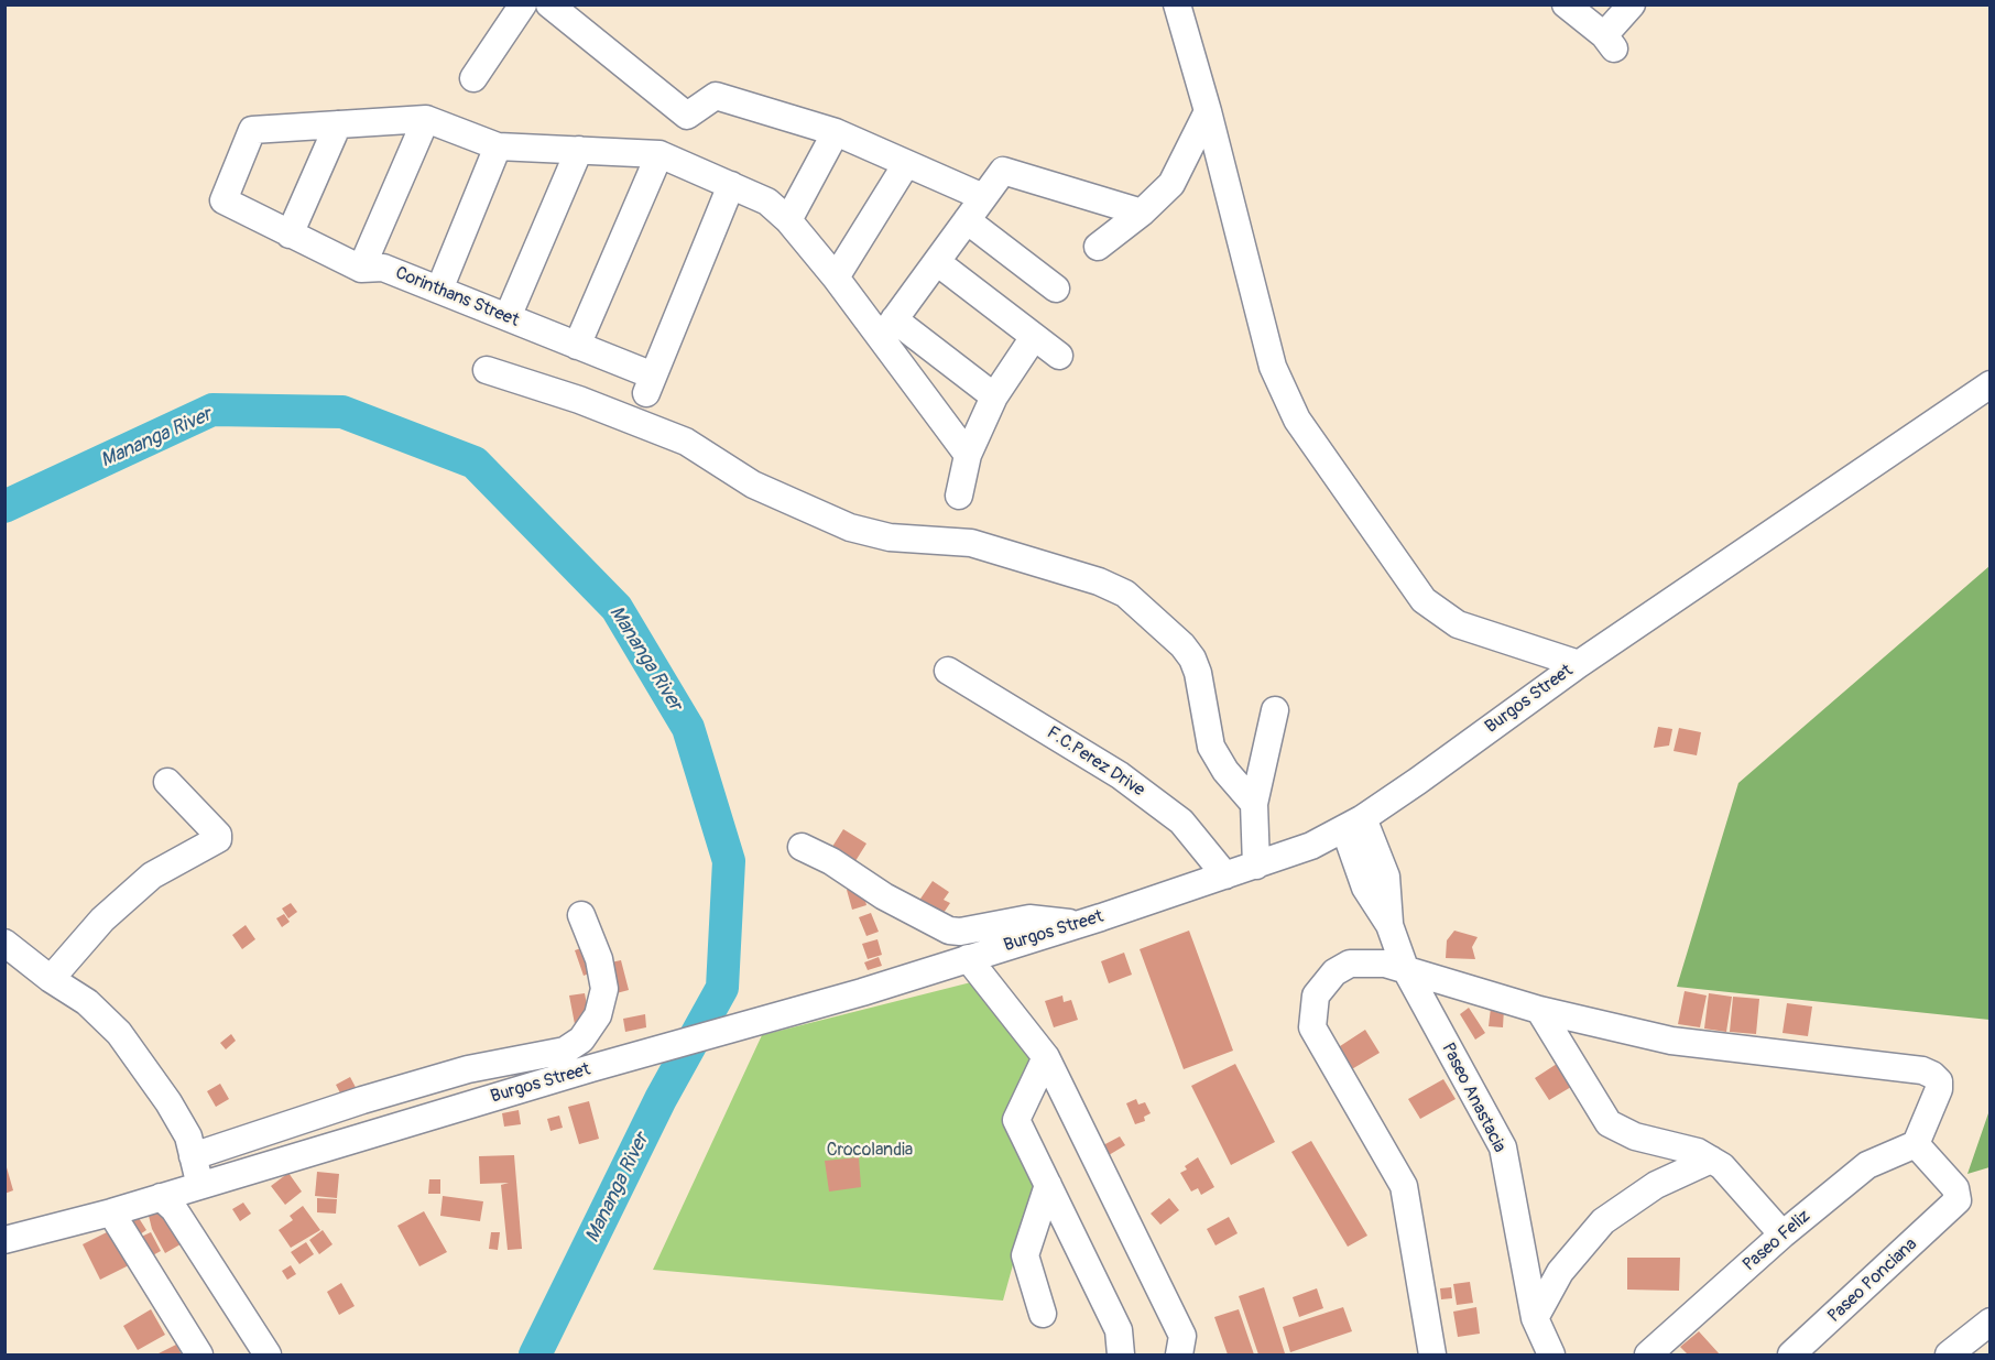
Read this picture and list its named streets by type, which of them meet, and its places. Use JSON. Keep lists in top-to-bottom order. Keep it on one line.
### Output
{"streets":{"street":["Corinthans Street","Burgos Street","F.C.Perez Drive","Paseo Anastacia","Paseo Feliz","Paseo Ponciana"]},"crossings":[["Burgos Street","F.C.Perez Drive"],["Burgos Street","Paseo Anastacia"],["Paseo Feliz","Paseo Ponciana"]],"water":["Mananga River"],"parks":["Crocolandia"]}
